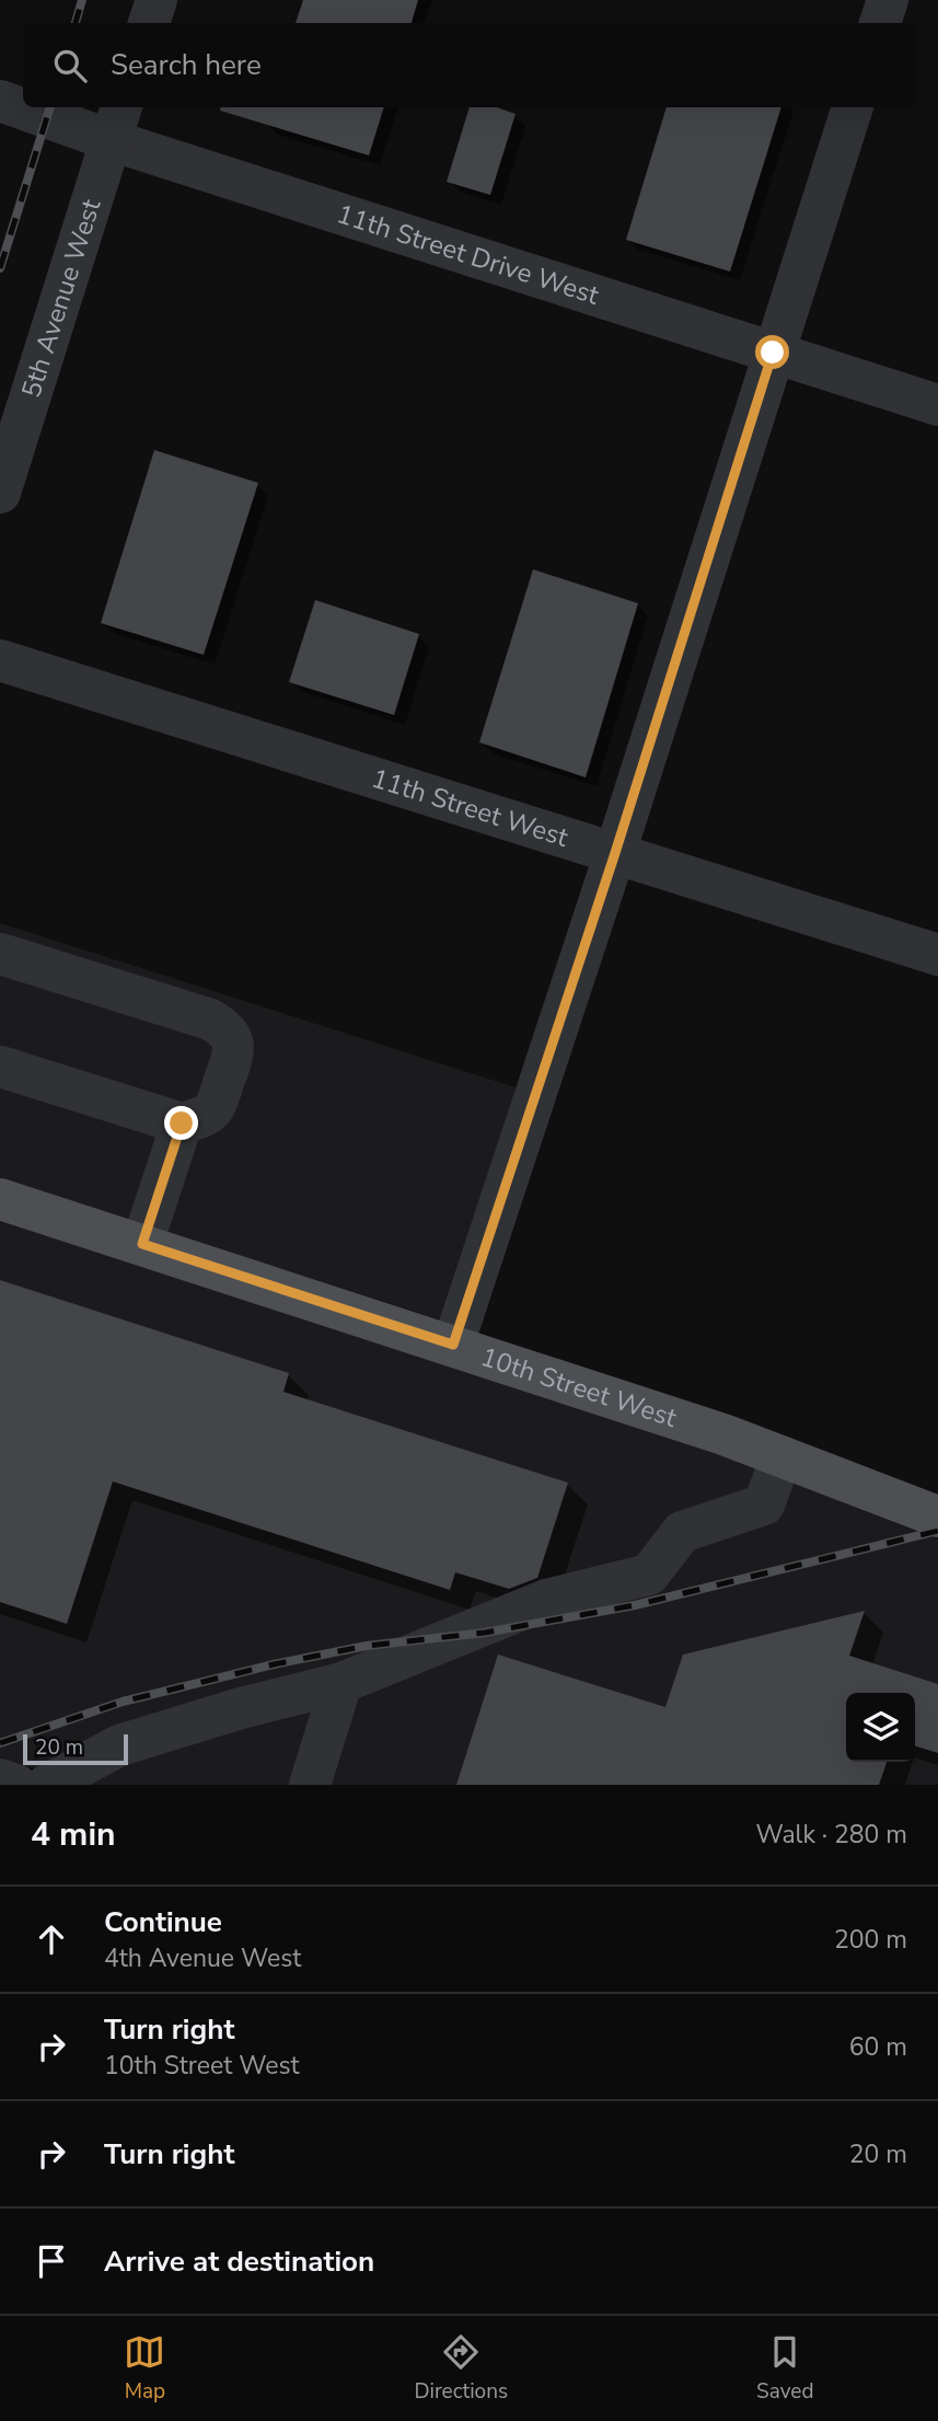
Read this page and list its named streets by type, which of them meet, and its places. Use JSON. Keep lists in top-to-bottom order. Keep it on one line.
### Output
{"streets":{"main road":["10th Street West"],"street":["11th Street Drive West","5th Avenue West","11th Street West"]},"crossings":[["11th Street Drive West","5th Avenue West"]],"scale_bar":"20 m","page":{"search":"Search here","scale":"20 m","heading":["4 min","Walk · 280 m"],"list":[["Continue","4th Avenue West","200 m"],["Turn right","10th Street West","60 m"],["Turn right","20 m"],"Arrive at destination"],"nav":["Map","Directions","Saved"]}}
